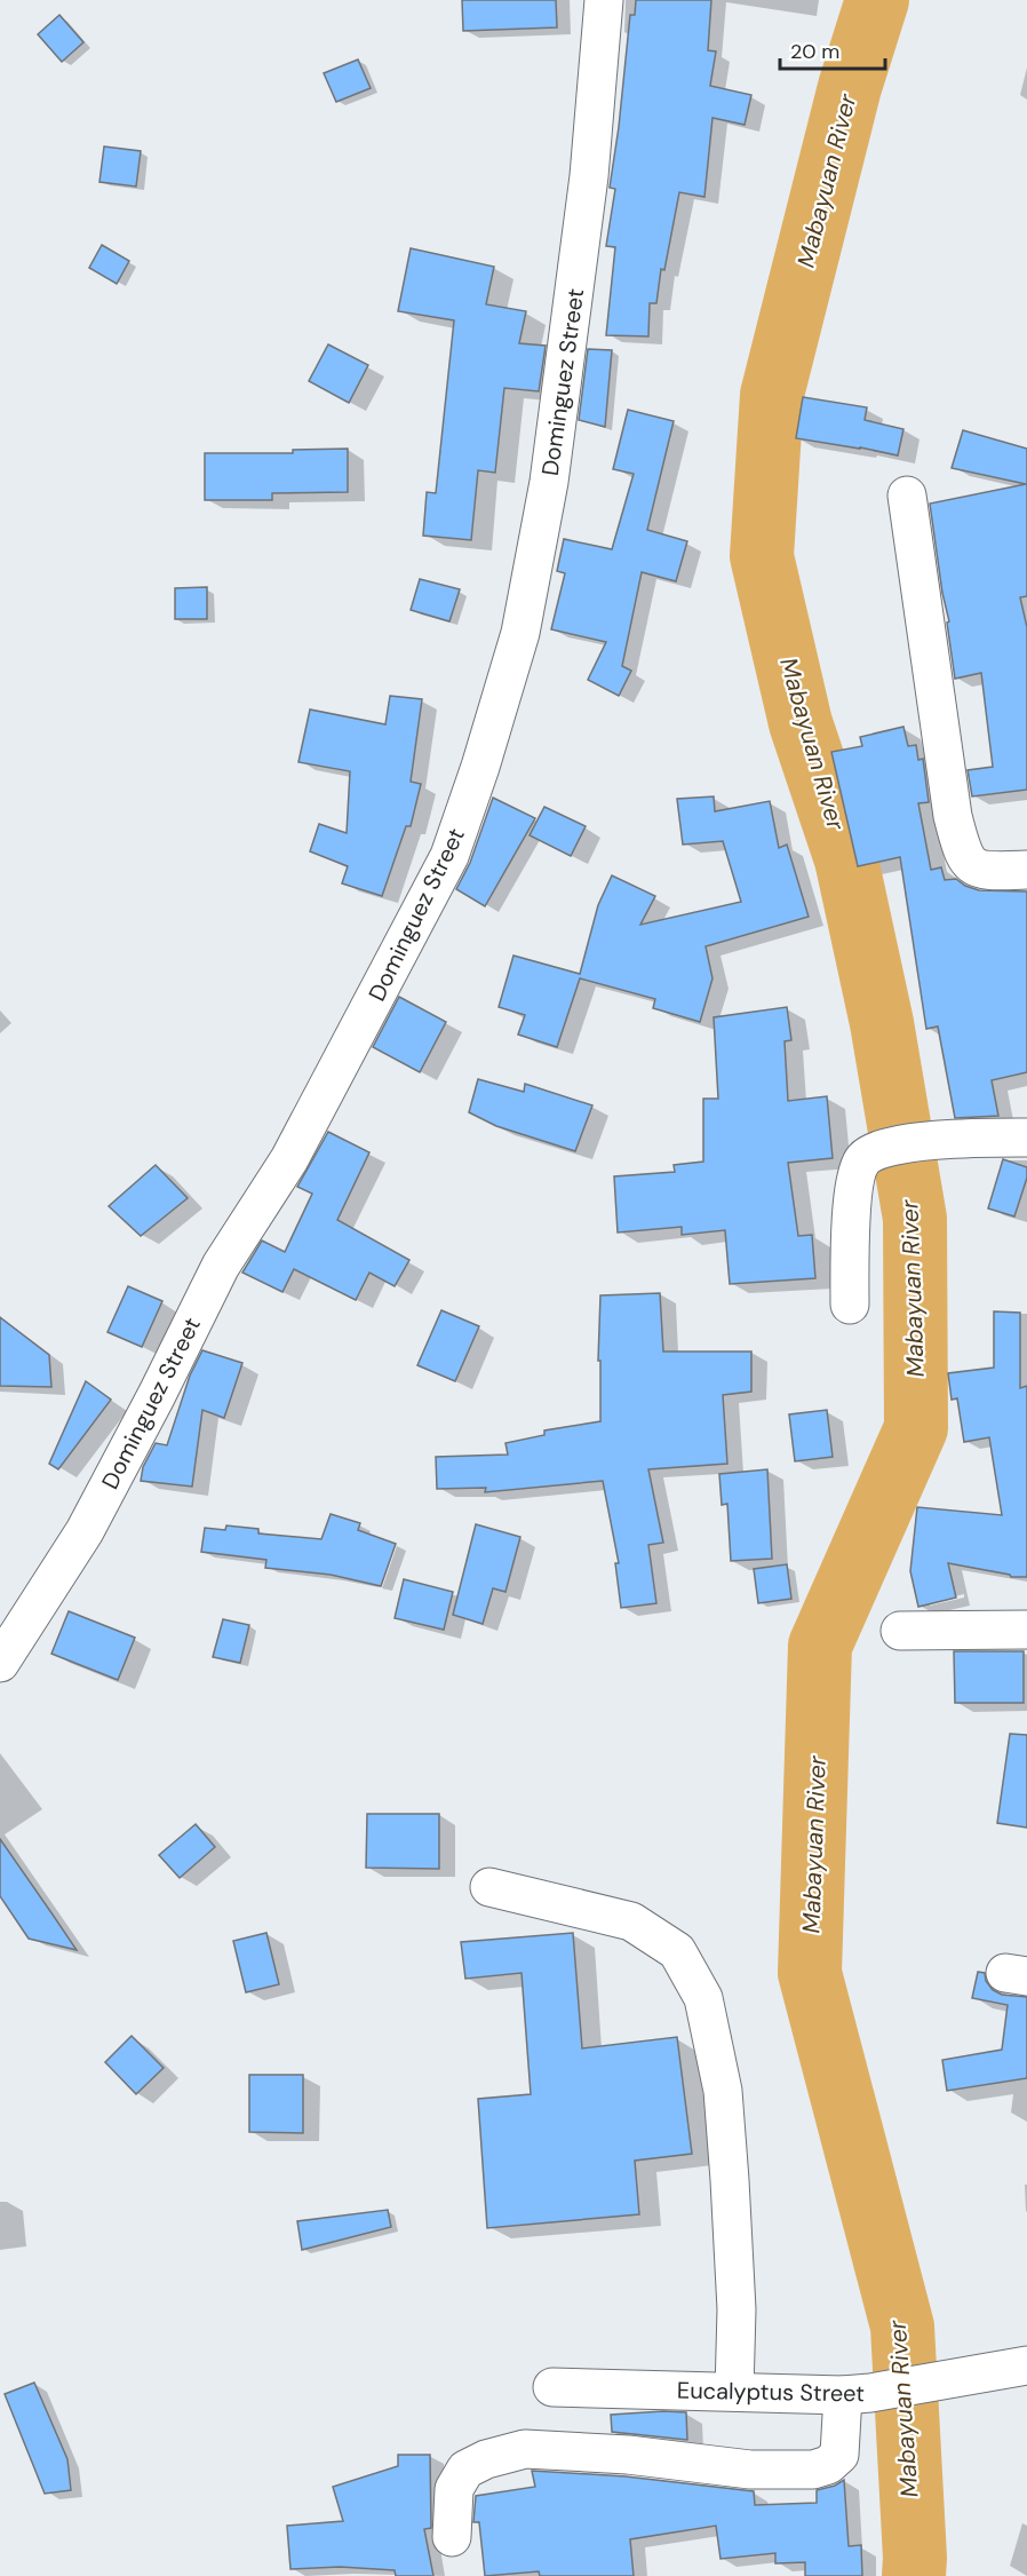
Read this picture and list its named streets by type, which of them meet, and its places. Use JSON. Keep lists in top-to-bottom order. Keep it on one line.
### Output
{"streets":{"street":["Dominguez Street","Eucalyptus Street"]},"water":["Mabayuan River"],"scale_bar":"20 m"}
